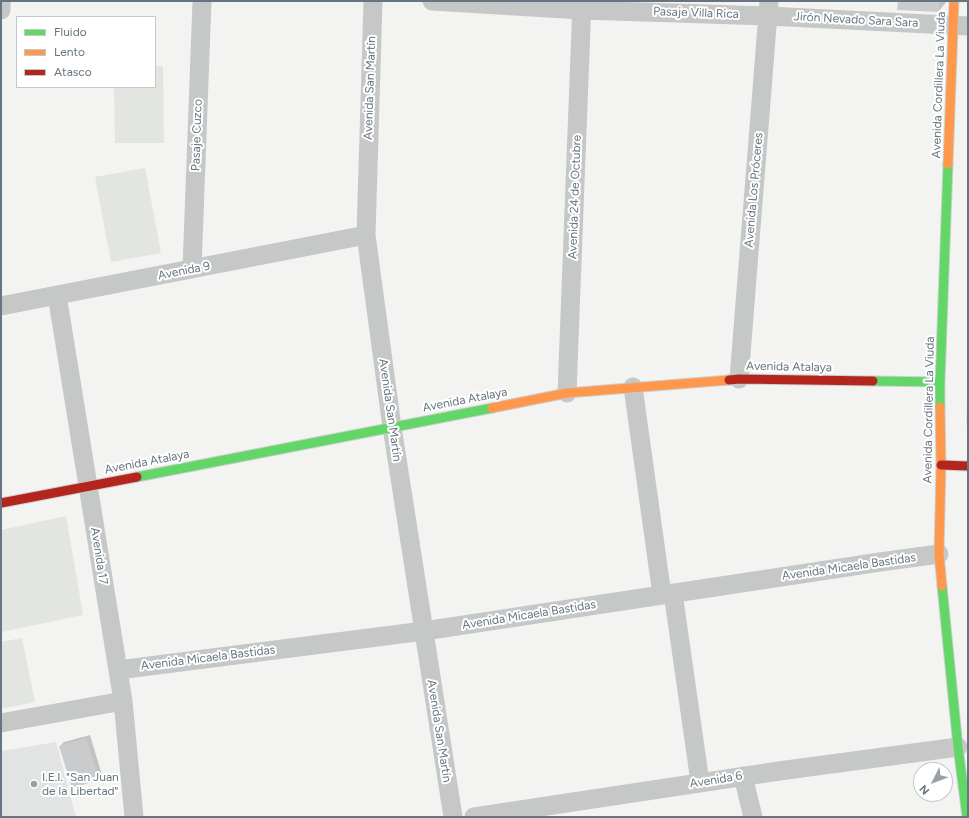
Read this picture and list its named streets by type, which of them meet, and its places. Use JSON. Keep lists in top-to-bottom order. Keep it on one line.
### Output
{"streets":{"street":["Pasaje Villa Rica","Jirón Nevado Sara Sara","Avenida Cordillera La Viuda","Avenida San Martín","Pasaje Cuzco","Avenida Los Próceres","Avenida 24 de Octubre","Avenida 9","Avenida Atalaya","Avenida 17","Avenida Micaela Bastidas","Avenida 6"]},"crossings":[["Pasaje Villa Rica","Jirón Nevado Sara Sara"],["Pasaje Villa Rica","Avenida Los Próceres"],["Pasaje Villa Rica","Avenida 24 de Octubre"],["Jirón Nevado Sara Sara","Avenida Cordillera La Viuda"],["Jirón Nevado Sara Sara","Avenida Los Próceres"],["Avenida Cordillera La Viuda","Avenida Atalaya"],["Avenida Cordillera La Viuda","Avenida Micaela Bastidas"],["Avenida Cordillera La Viuda","Avenida 6"],["Avenida San Martín","Avenida 9"],["Avenida San Martín","Avenida Atalaya"],["Avenida San Martín","Avenida Micaela Bastidas"],["Pasaje Cuzco","Avenida 9"],["Avenida Los Próceres","Avenida Atalaya"],["Avenida 24 de Octubre","Avenida Atalaya"],["Avenida 9","Avenida 17"],["Avenida Atalaya","Avenida 17"],["Avenida 17","Avenida Micaela Bastidas"]],"places":["I.E.I. \"San Juan de la Libertad\""],"legend":["Fluido","Lento","Atasco"],"north":"bottom left"}
